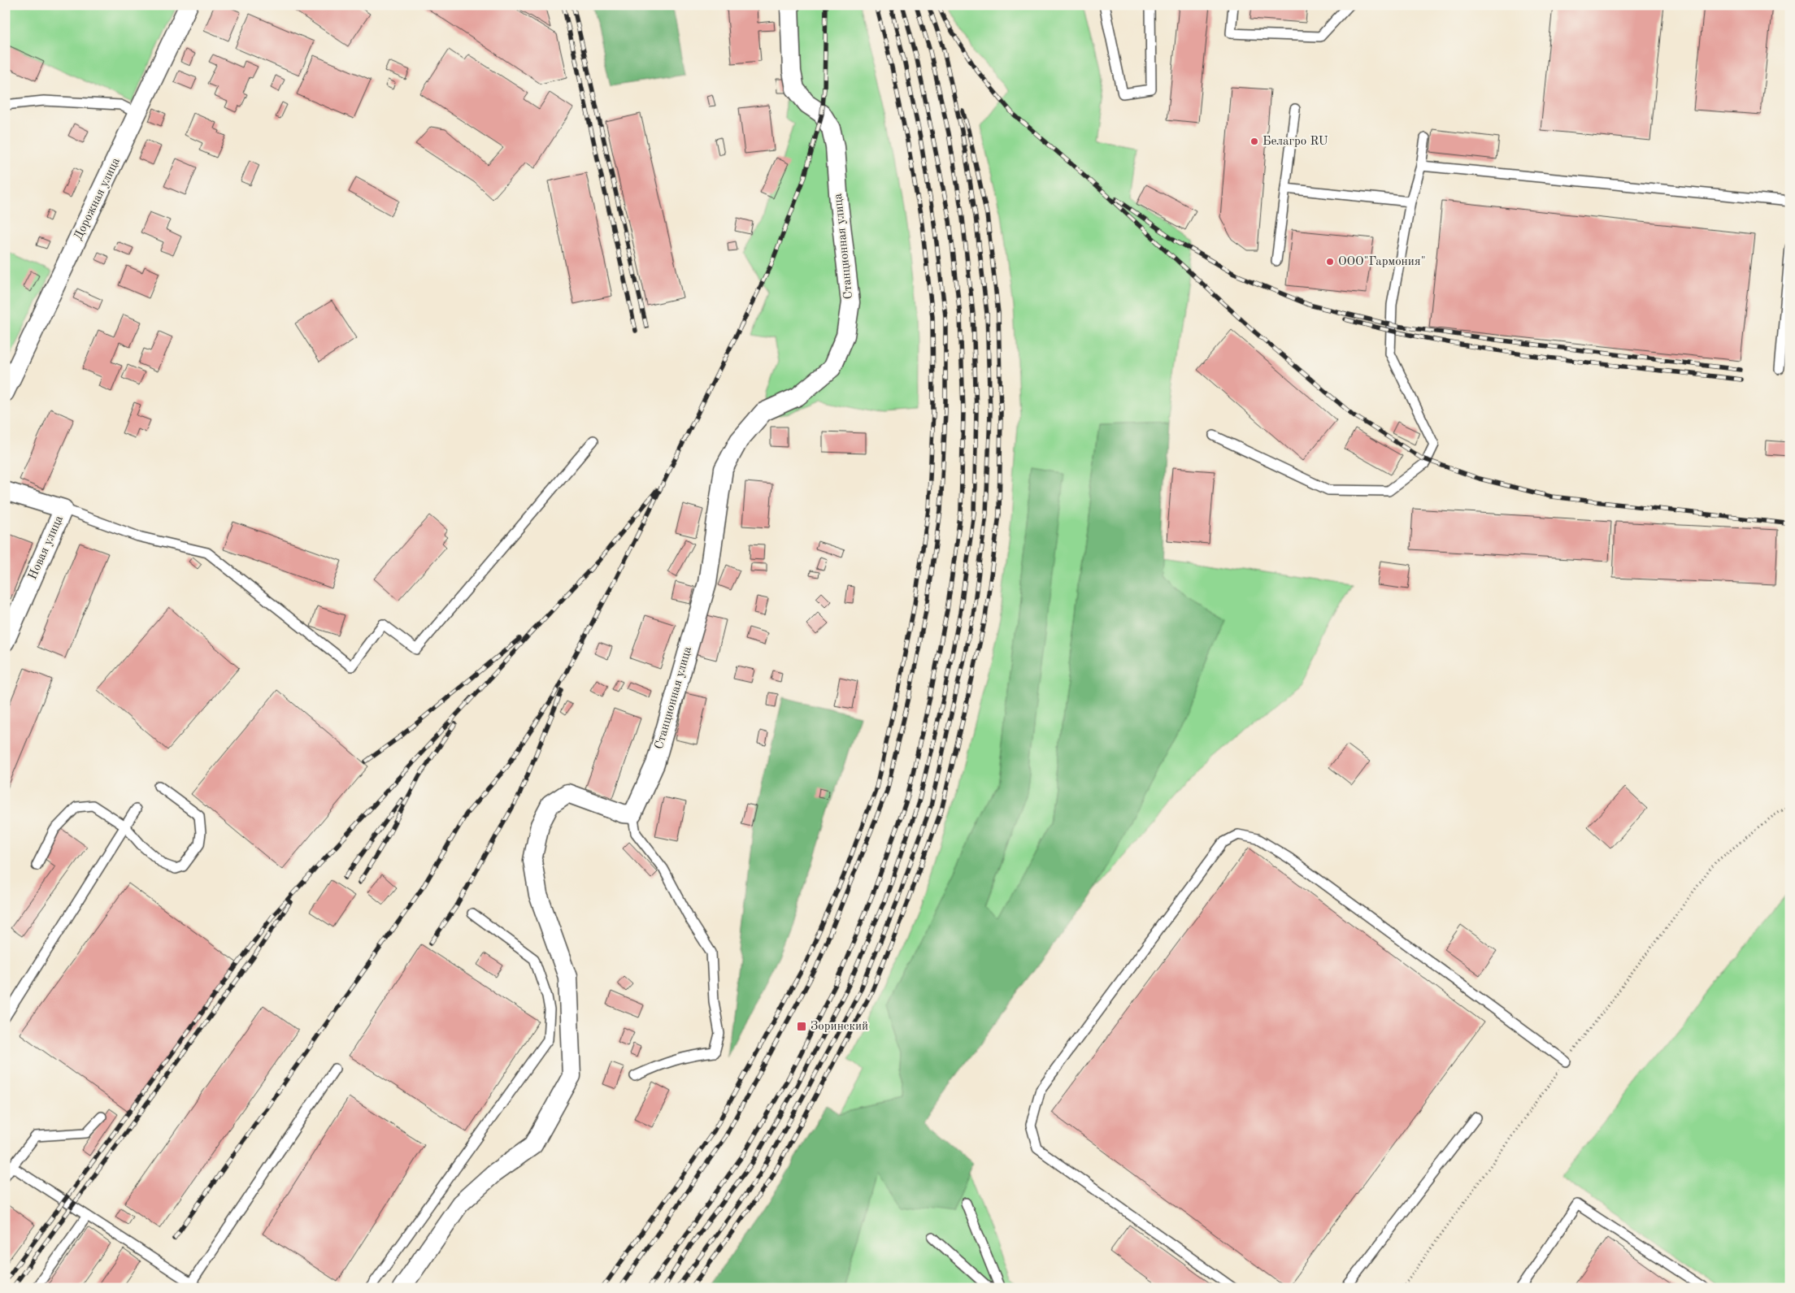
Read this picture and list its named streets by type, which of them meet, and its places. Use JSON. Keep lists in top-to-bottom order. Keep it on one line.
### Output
{"streets":{"street":["Дорожная улица","Станционная улица","Новая улица"]},"places":{"other":["Белагро RU","ООО\"Гармония\""],"transit":["Зоринский"]}}
